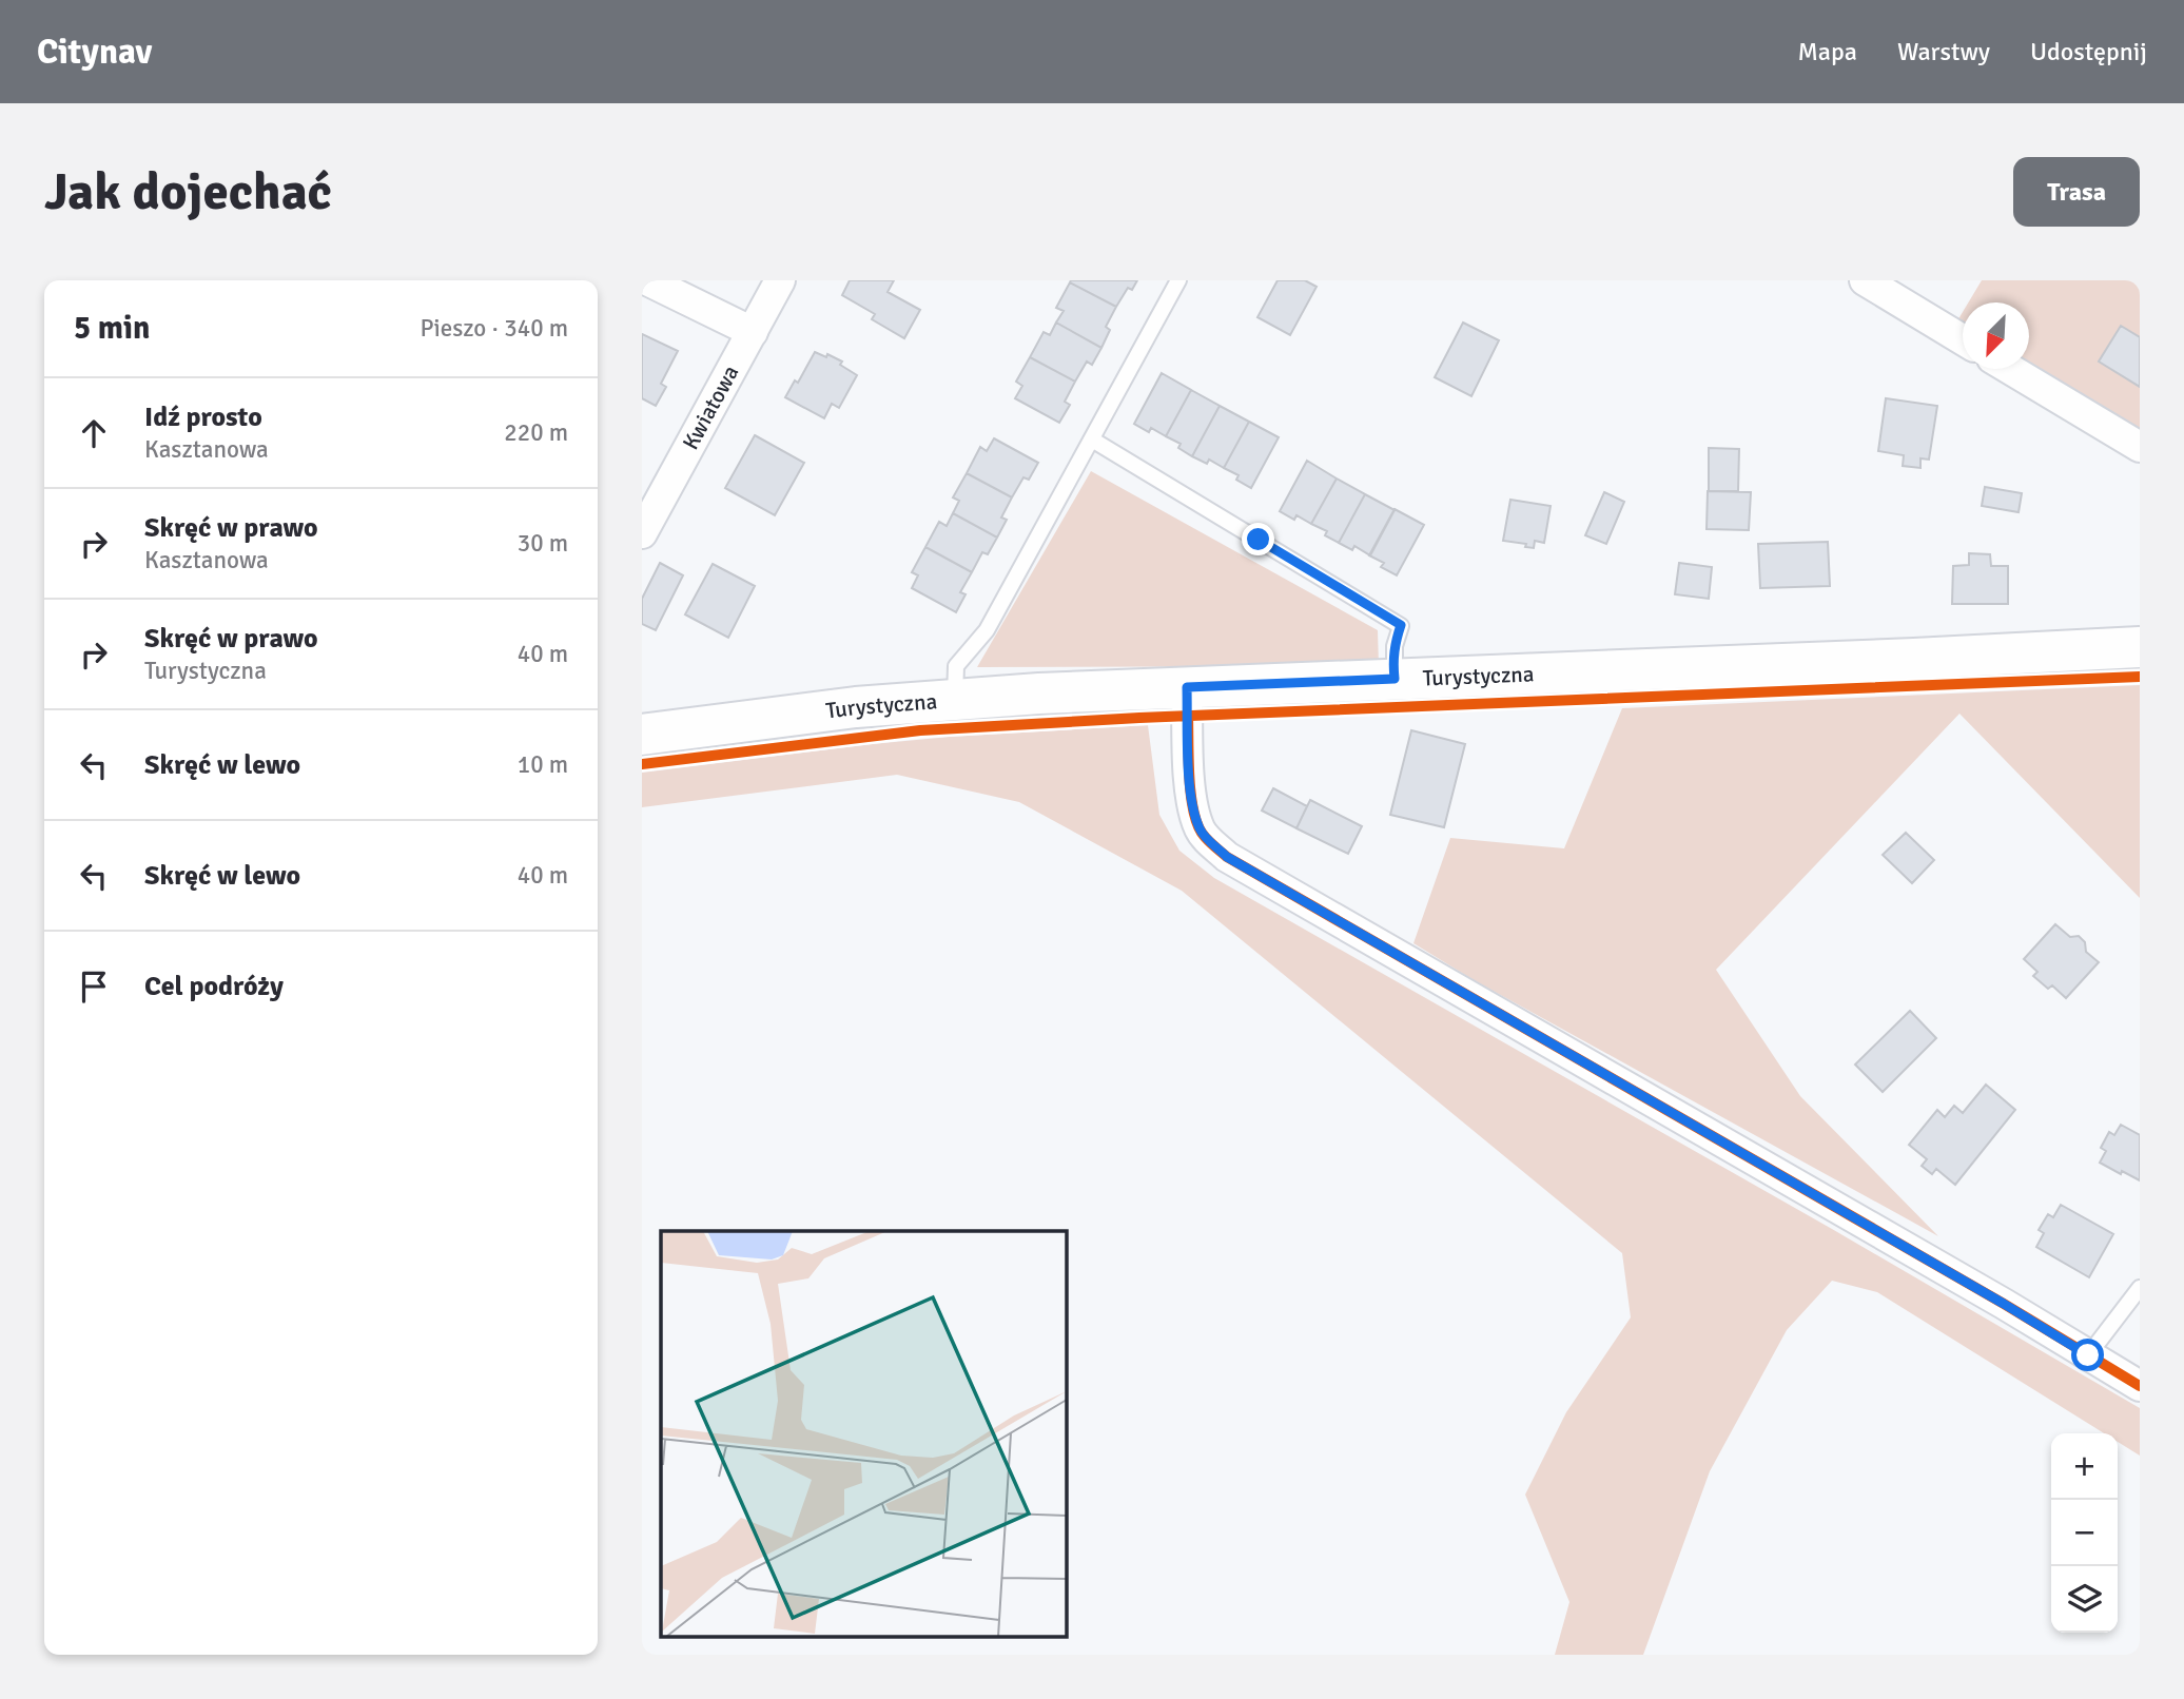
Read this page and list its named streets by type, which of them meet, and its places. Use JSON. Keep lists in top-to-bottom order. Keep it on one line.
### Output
{"streets":{"main road":["Turystyczna"],"street":["Kwiatowa"]},"north":"bottom left","page":{"header":"Citynav","nav":["Mapa","Warstwy","Udostępnij"],"buttons":"Trasa","title":"Jak dojechać","heading":["5 min","Pieszo · 340 m"],"list":[["Idź prosto","Kasztanowa","220 m"],["Skręć w prawo","Kasztanowa","30 m"],["Skręć w prawo","Turystyczna","40 m"],["Skręć w lewo","10 m"],["Skręć w lewo","40 m"],"Cel podróży"],"map_buttons":["+","−"]}}
